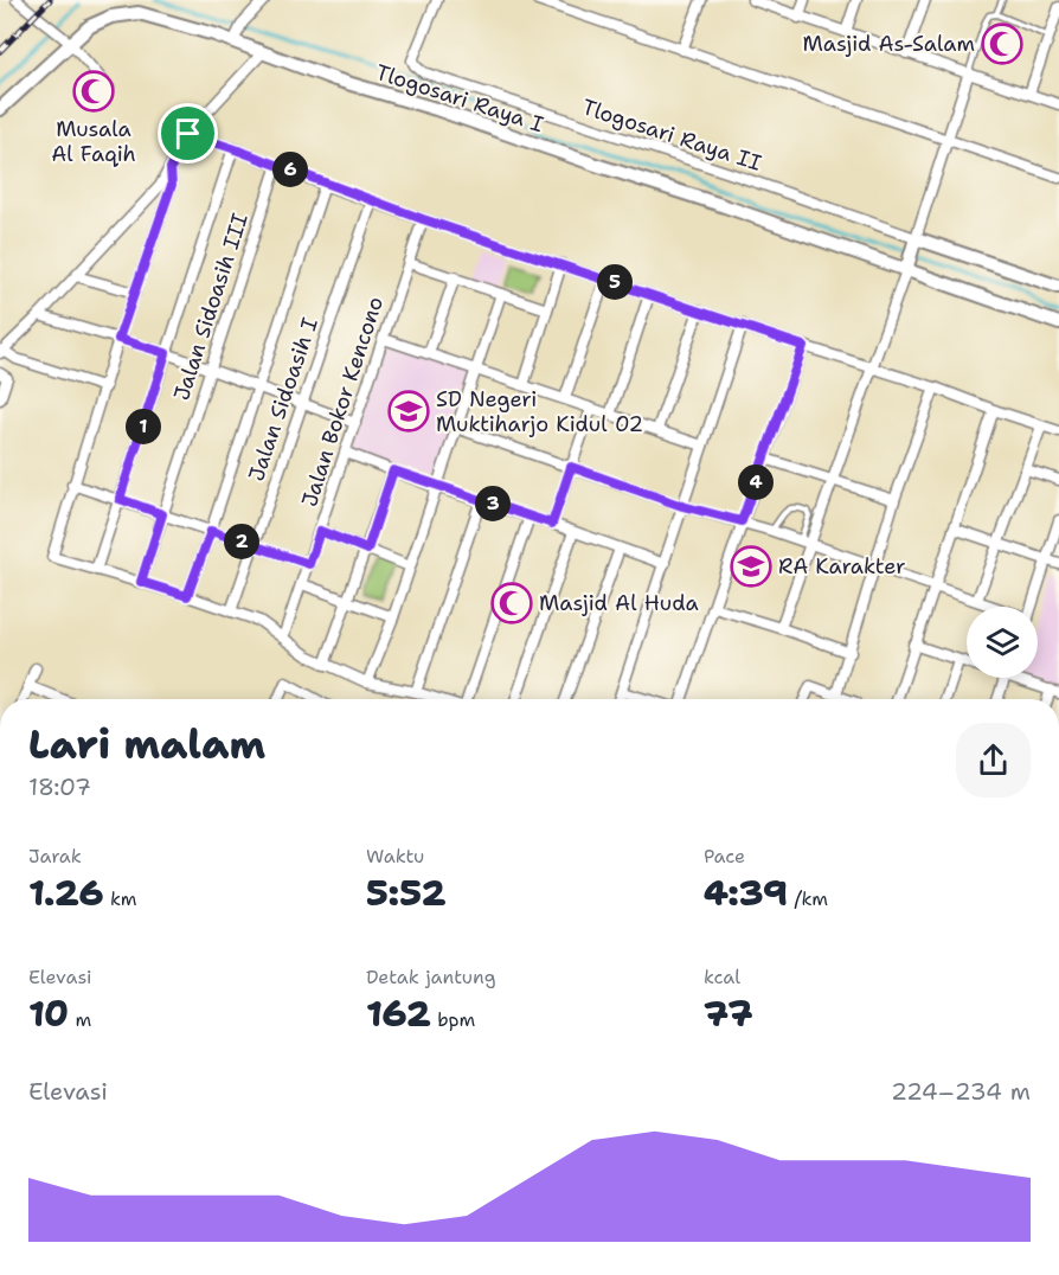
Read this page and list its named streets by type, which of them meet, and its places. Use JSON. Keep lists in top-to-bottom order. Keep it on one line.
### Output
{"streets":{"street":["Tlogosari Raya I","Tlogosari Raya II","Jalan Sidoasih III","Jalan Sidoasih I","Jalan Bokor Kencono"]},"places":{"mosque":["Masjid As-Salam","Musala Al Faqih","Masjid Al Huda"],"school or university":["SD Negeri Muktiharjo Kidul 02","RA Karakter"]},"page":{"pins":["6","5","1","4","3","2"],"heading":["Lari malam","18:07"],"stats":[["Jarak","1.26 km"],["Waktu","5:52"],["Pace","4:39 /km"],["Elevasi","10 m"],["Detak jantung","162 bpm"],["kcal","77"]],"chart":["Elevasi","224–234 m"]}}
